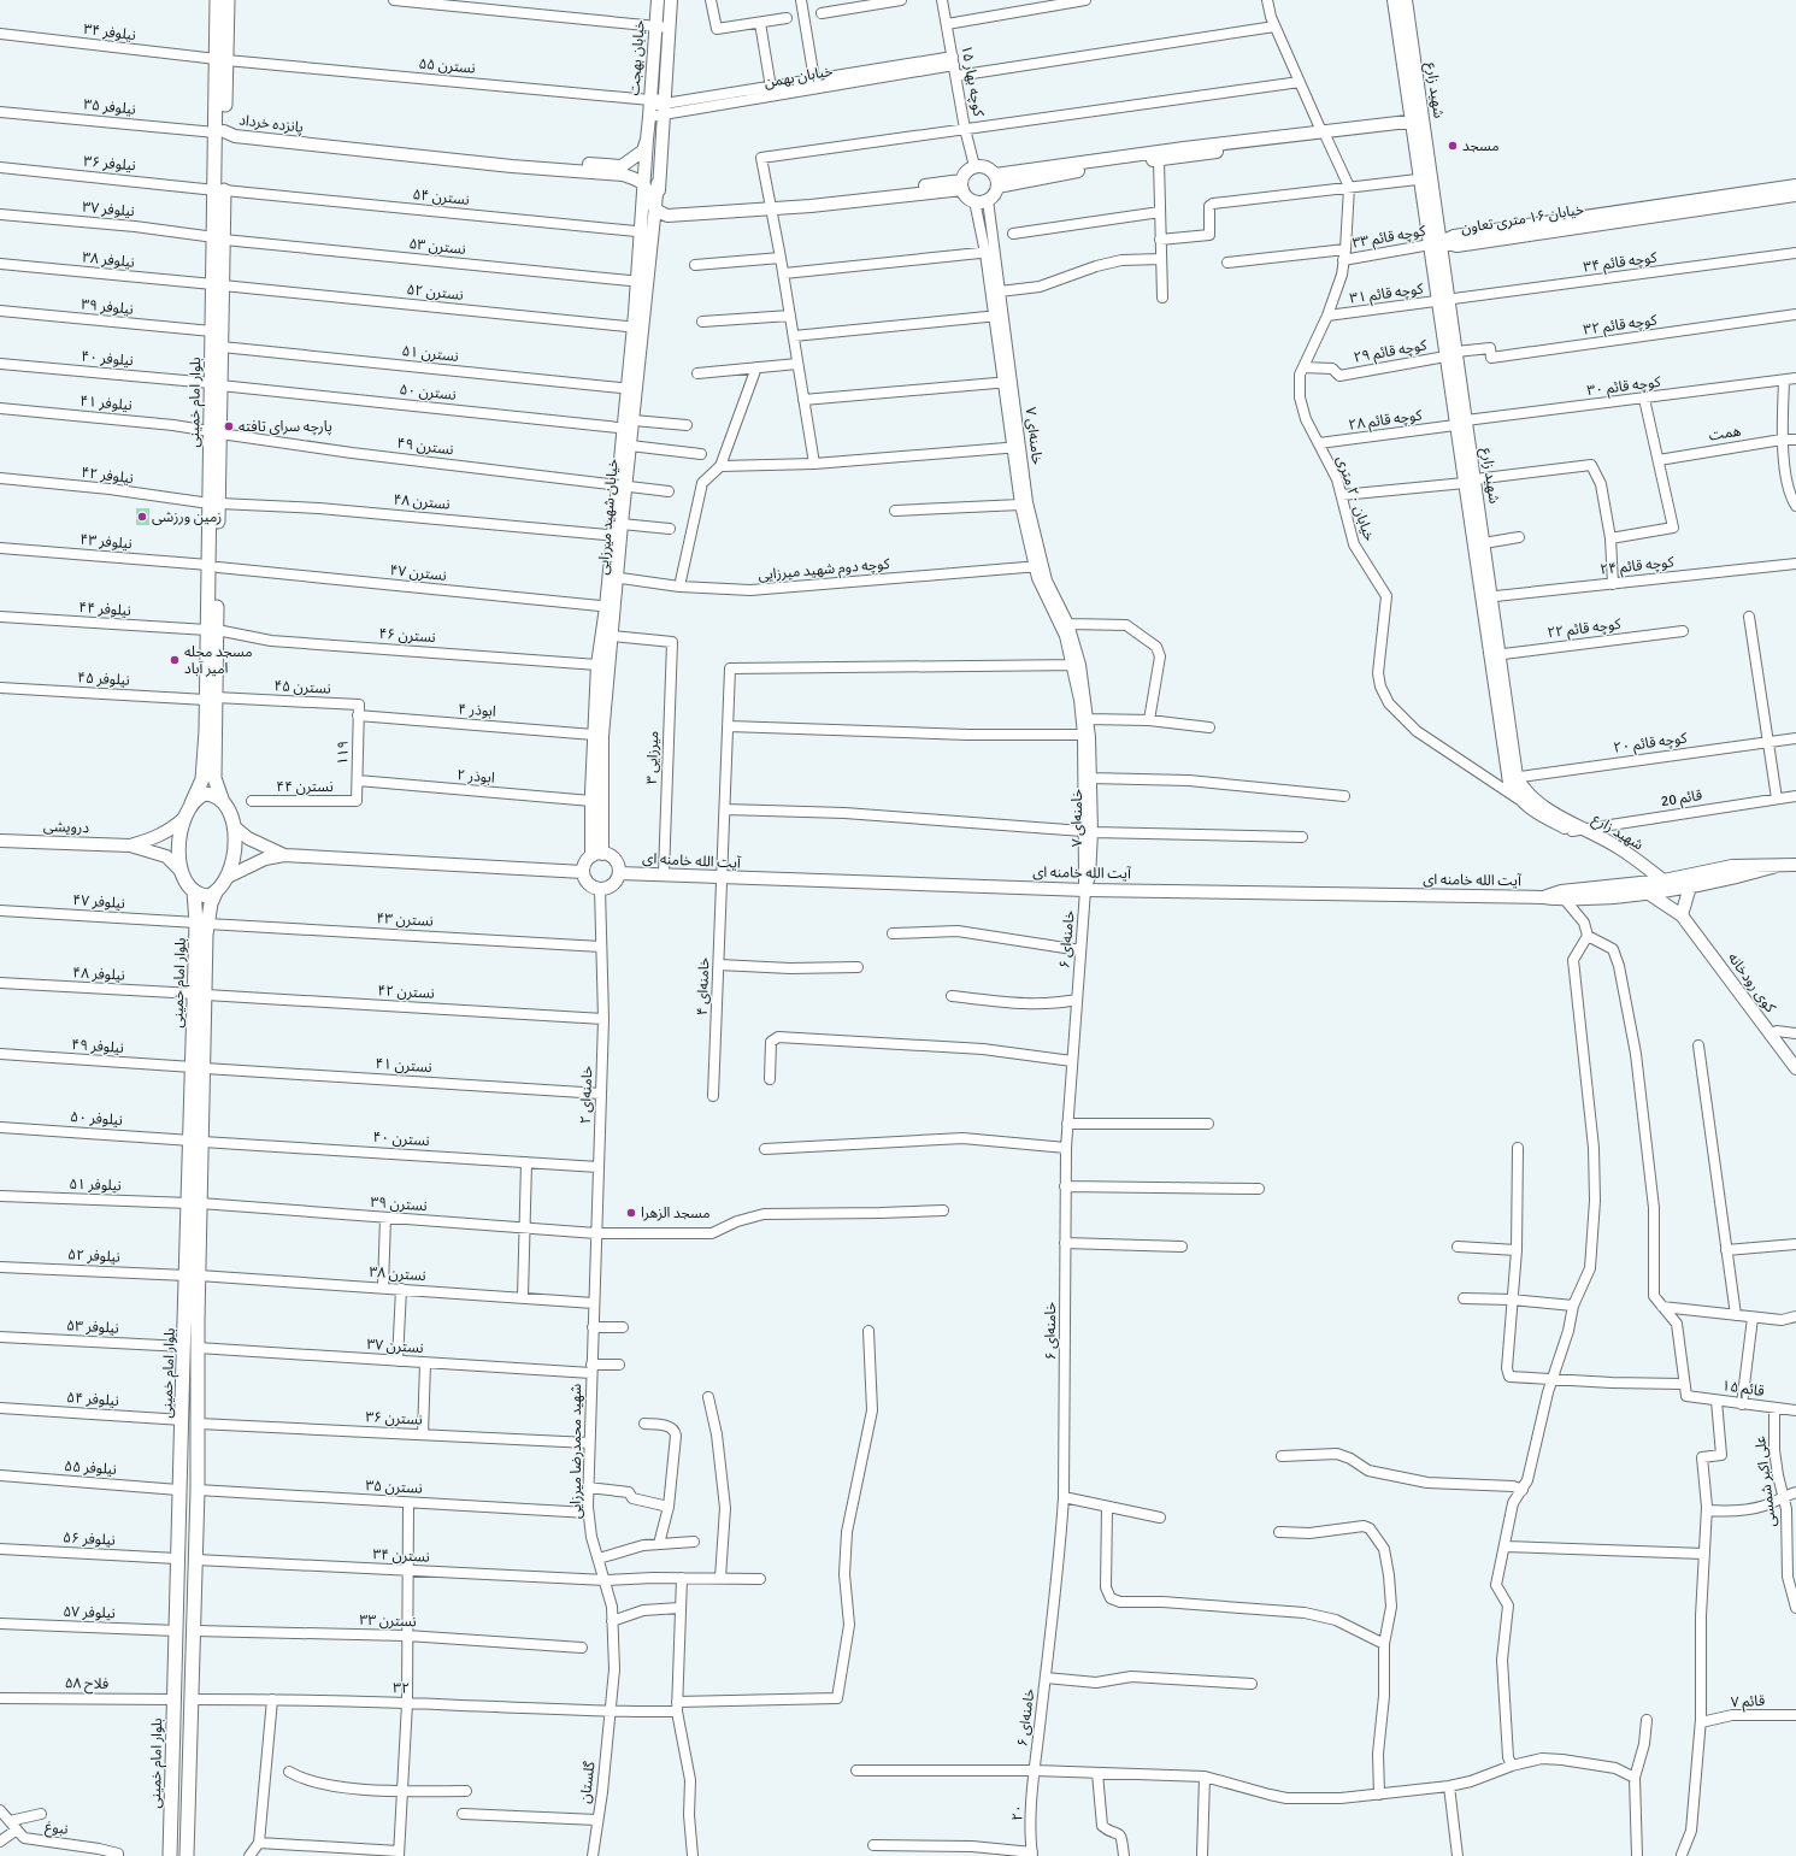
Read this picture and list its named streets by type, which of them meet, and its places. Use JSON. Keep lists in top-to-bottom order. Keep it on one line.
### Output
{"streets":{"main road":["بلوار امام خمینی"],"street":["نیلوفر ۳۴","خیابان بهجت","نسترن ۵۵","خیابان بهمن","کوچه بهار ۱۵","شهید زارع","نیلوفر ۳۵","پانزده خرداد","نیلوفر ۳۶","نسترن ۵۴","نیلوفر ۳۷","خیابان ۱۶ متری تعاون","کوچه قائم ۳۳","نسترن ۵۳","نیلوفر ۳۸","کوچه قائم ۳۴","نسترن ۵۲","۳۱ کوچه قائم","نیلوفر ۳۹","کوچه قائم ۳۲","کوچه قائم ۲۹","نسترن ۵۱","نیلوفر ۴۰","کوچه قائم ۳۰","نسترن ۵۰","نیلوفر ۴۱","کوچه قائم ۲۸","همت","خامنه‌ای ۷","نسترن ۴۹","نیلوفر ۴۲","خیابان ۲۰ متری","نسترن ۴۸","خیابان شهید میرزایی","نیلوفر ۴۳","کوچه قائم ۲۴","کوچه دوم شهید میرزایی","نسترن ۴۷","نیلوفر ۴۴","کوچه قائم ۲۲","نسترن ۴۶","نیلوفر ۴۵","نسترن ۴۵","ابوذر ۴","کوچه قائم ۲۰","۱۱۹","میرزایی ۳","ابوذر ۲","نسترن ۴۴","قائم 20","درویشی","آیت الله خامنه ای","نیلوفر ۴۷","نسترن ۴۳","خامنه‌ای ۶","نیلوفر ۴۸","کوی رودخانه","خامنه‌ای ۴","نسترن ۴۲","نیلوفر ۴۹","نسترن ۴۱","خامنه‌ای ۲","نیلوفر ۵۰","نسترن ۴۰","نیلوفر ۵۱","نسترن ۳۹","نیلوفر ۵۲","نسترن ۳۸","نیلوفر ۵۳","نسترن ۳۷","قائم ۱۵","نیلوفر ۵۴","نسترن ۳۶","شهید محمدرضا میرزایی","نیلوفر ۵۵","علی اکبر شمسی","نسترن ۳۵","نیلوفر ۵۶","نسترن ۳۴","نیلوفر ۵۷","نسترن ۳۳","فلاح ۵۸","۳۲","قائم ۷","گلستان","۲۰","نبوغ"]},"crossings":[["نیلوفر ۳۴","نسترن ۵۵"],["نیلوفر ۳۴","بلوار امام خمینی"],["خیابان بهجت","نسترن ۵۵"],["خیابان بهجت","خیابان بهمن"],["خیابان بهجت","پانزده خرداد"],["خیابان بهجت","خیابان شهید میرزایی"],["نسترن ۵۵","خیابان بهمن"],["نسترن ۵۵","بلوار امام خمینی"],["خیابان بهمن","کوچه بهار ۱۵"],["کوچه بهار ۱۵","خامنه‌ای ۷"],["شهید زارع","خیابان ۱۶ متری تعاون"],["شهید زارع","کوچه قائم ۳۳"],["شهید زارع","کوچه قائم ۳۴"],["شهید زارع","۳۱ کوچه قائم"],["شهید زارع","کوچه قائم ۳۲"],["شهید زارع","کوچه قائم ۲۹"],["شهید زارع","کوچه قائم ۳۰"],["شهید زارع","کوچه قائم ۲۸"],["شهید زارع","خیابان ۲۰ متری"],["شهید زارع","کوچه قائم ۲۴"],["شهید زارع","کوچه قائم ۲۲"],["شهید زارع","کوچه قائم ۲۰"],["شهید زارع","قائم 20"],["شهید زارع","آیت الله خامنه ای"],["نیلوفر ۳۵","پانزده خرداد"],["نیلوفر ۳۵","بلوار امام خمینی"],["پانزده خرداد","بلوار امام خمینی"],["پانزده خرداد","خیابان شهید میرزایی"],["نیلوفر ۳۶","نسترن ۵۴"],["نیلوفر ۳۶","بلوار امام خمینی"],["نسترن ۵۴","بلوار امام خمینی"],["نسترن ۵۴","خیابان شهید میرزایی"],["نیلوفر ۳۷","نسترن ۵۳"],["نیلوفر ۳۷","بلوار امام خمینی"],["خیابان ۱۶ متری تعاون","کوچه قائم ۳۳"],["کوچه قائم ۳۳","خیابان ۲۰ متری"],["نسترن ۵۳","بلوار امام خمینی"],["نسترن ۵۳","خیابان شهید میرزایی"],["نیلوفر ۳۸","نسترن ۵۲"],["نیلوفر ۳۸","بلوار امام خمینی"],["کوچه قائم ۳۴","۳۱ کوچه قائم"],["نسترن ۵۲","بلوار امام خمینی"],["نسترن ۵۲","خیابان شهید میرزایی"],["۳۱ کوچه قائم","خیابان ۲۰ متری"],["نیلوفر ۳۹","بلوار امام خمینی"],["کوچه قائم ۳۲","کوچه قائم ۲۹"],["کوچه قائم ۲۹","خیابان ۲۰ متری"],["نسترن ۵۱","بلوار امام خمینی"],["نسترن ۵۱","خیابان شهید میرزایی"],["نیلوفر ۴۰","نسترن ۵۰"],["نیلوفر ۴۰","بلوار امام خمینی"],["کوچه قائم ۳۰","کوچه قائم ۲۸"],["نسترن ۵۰","بلوار امام خمینی"],["نسترن ۵۰","خیابان شهید میرزایی"],["بلوار امام خمینی","نیلوفر ۴۱"],["بلوار امام خمینی","نسترن ۴۹"],["بلوار امام خمینی","نیلوفر ۴۲"],["بلوار امام خمینی","نسترن ۴۸"],["بلوار امام خمینی","نیلوفر ۴۳"],["بلوار امام خمینی","نسترن ۴۷"],["بلوار امام خمینی","نیلوفر ۴۴"],["بلوار امام خمینی","نسترن ۴۶"],["بلوار امام خمینی","نیلوفر ۴۵"],["بلوار امام خمینی","نسترن ۴۵"],["بلوار امام خمینی","نیلوفر ۴۷"],["بلوار امام خمینی","نسترن ۴۳"],["بلوار امام خمینی","نیلوفر ۴۸"],["بلوار امام خمینی","نسترن ۴۲"],["بلوار امام خمینی","نیلوفر ۴۹"],["بلوار امام خمینی","نسترن ۴۱"],["بلوار امام خمینی","نیلوفر ۵۰"],["بلوار امام خمینی","نسترن ۴۰"],["بلوار امام خمینی","نیلوفر ۵۱"],["بلوار امام خمینی","نسترن ۳۹"],["بلوار امام خمینی","نیلوفر ۵۲"],["بلوار امام خمینی","نسترن ۳۸"],["بلوار امام خمینی","نیلوفر ۵۳"],["بلوار امام خمینی","نسترن ۳۷"],["بلوار امام خمینی","نیلوفر ۵۴"],["بلوار امام خمینی","نسترن ۳۶"],["بلوار امام خمینی","نیلوفر ۵۵"],["بلوار امام خمینی","نسترن ۳۵"],["بلوار امام خمینی","نیلوفر ۵۶"],["بلوار امام خمینی","نسترن ۳۴"],["بلوار امام خمینی","نیلوفر ۵۷"],["بلوار امام خمینی","نسترن ۳۳"],["بلوار امام خمینی","فلاح ۵۸"],["بلوار امام خمینی","۳۲"],["نیلوفر ۴۱","نسترن ۴۹"],["کوچه قائم ۲۸","خیابان ۲۰ متری"],["خامنه‌ای ۷","کوچه دوم شهید میرزایی"],["خامنه‌ای ۷","آیت الله خامنه ای"],["خامنه‌ای ۷","خامنه‌ای ۶"],["خامنه‌ای ۷","خامنه‌ای ۴"],["نسترن ۴۹","خیابان شهید میرزایی"],["نیلوفر ۴۲","نسترن ۴۸"],["نسترن ۴۸","خیابان شهید میرزایی"],["خیابان شهید میرزایی","کوچه دوم شهید میرزایی"],["خیابان شهید میرزایی","نسترن ۴۷"],["خیابان شهید میرزایی","نسترن ۴۶"],["خیابان شهید میرزایی","ابوذر ۴"],["خیابان شهید میرزایی","میرزایی ۳"],["خیابان شهید میرزایی","ابوذر ۲"],["خیابان شهید میرزایی","آیت الله خامنه ای"],["خیابان شهید میرزایی","خامنه‌ای ۲"],["نیلوفر ۴۳","نسترن ۴۷"],["نیلوفر ۴۴","نسترن ۴۶"],["نیلوفر ۴۵","نسترن ۴۵"],["نسترن ۴۵","۱۱۹"],["ابوذر ۴","۱۱۹"],["۱۱۹","ابوذر ۲"],["۱۱۹","نسترن ۴۴"],["میرزایی ۳","آیت الله خامنه ای"],["آیت الله خامنه ای","خامنه‌ای ۶"],["آیت الله خامنه ای","کوی رودخانه"],["آیت الله خامنه ای","خامنه‌ای ۴"],["آیت الله خامنه ای","خامنه‌ای ۲"],["نیلوفر ۴۷","نسترن ۴۳"],["نسترن ۴۳","خامنه‌ای ۲"],["خامنه‌ای ۶","۲۰"],["نیلوفر ۴۸","نسترن ۴۲"],["نسترن ۴۲","خامنه‌ای ۲"],["نیلوفر ۴۹","نسترن ۴۱"],["نسترن ۴۱","خامنه‌ای ۲"],["خامنه‌ای ۲","نسترن ۴۰"],["خامنه‌ای ۲","نسترن ۳۹"],["خامنه‌ای ۲","نسترن ۳۸"],["خامنه‌ای ۲","شهید محمدرضا میرزایی"],["نیلوفر ۵۰","نسترن ۴۰"],["نیلوفر ۵۱","نسترن ۳۹"],["نیلوفر ۵۲","نسترن ۳۸"],["نسترن ۳۸","شهید محمدرضا میرزایی"],["نیلوفر ۵۳","نسترن ۳۷"],["نسترن ۳۷","شهید محمدرضا میرزایی"],["قائم ۱۵","علی اکبر شمسی"],["نسترن ۳۶","شهید محمدرضا میرزایی"],["شهید محمدرضا میرزایی","نسترن ۳۵"],["شهید محمدرضا میرزایی","نسترن ۳۴"],["شهید محمدرضا میرزایی","۳۲"],["شهید محمدرضا میرزایی","گلستان"],["۳۲","گلستان"]],"places":["مسجد","پارچه سرای تافته","زمین ورزشی","مسجد محله امیر آباد","مسجد الزهرا"]}
